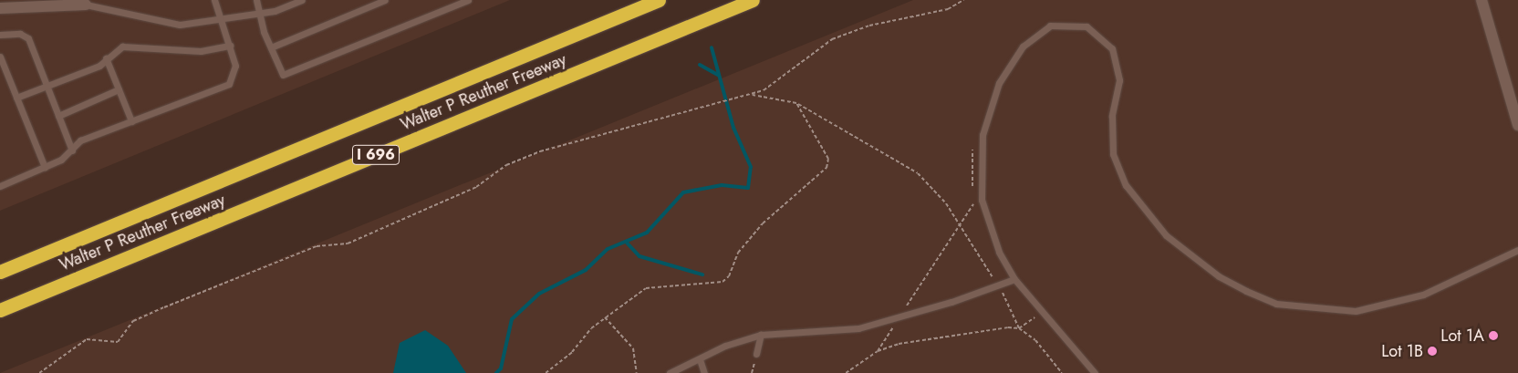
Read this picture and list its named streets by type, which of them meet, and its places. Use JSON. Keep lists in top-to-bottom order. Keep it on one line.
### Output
{"streets":{"highway":["Walter P Reuther Freeway","I 696"]},"places":["Lot 1A","Lot 1B"]}
